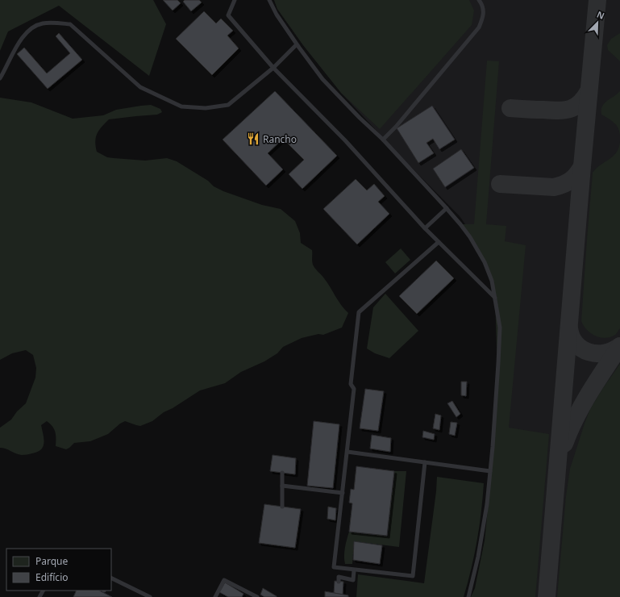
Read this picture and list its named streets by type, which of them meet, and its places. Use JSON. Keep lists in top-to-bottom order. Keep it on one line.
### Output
{"places":{"restaurant":["Rancho"]},"legend":["Parque","Edifício"],"north":"top right"}
